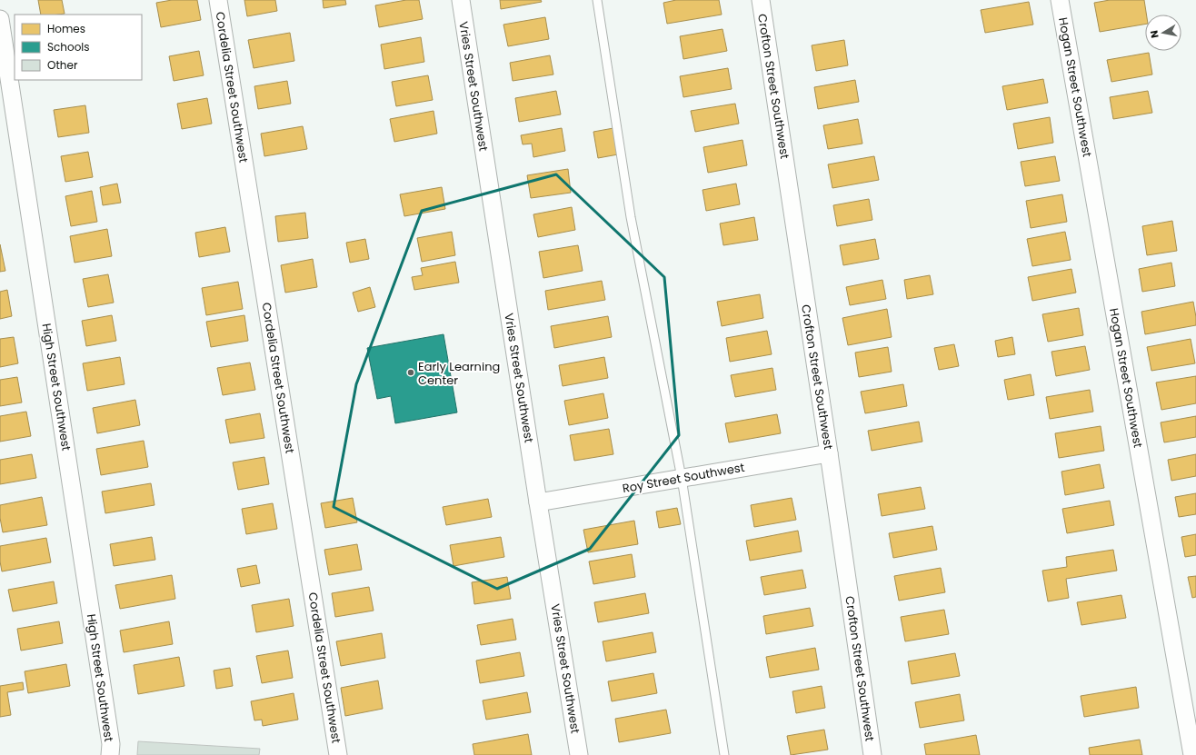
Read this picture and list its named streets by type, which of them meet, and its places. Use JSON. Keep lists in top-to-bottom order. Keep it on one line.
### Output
{"streets":{"street":["Vries Street Southwest","Crofton Street Southwest","Cordelia Street Southwest","Hogan Street Southwest","High Street Southwest","Roy Street Southwest"]},"crossings":[["Vries Street Southwest","Roy Street Southwest"],["Crofton Street Southwest","Roy Street Southwest"]],"places":["Early Learning Center"],"legend":["Homes","Schools","Other"],"north":"left"}
